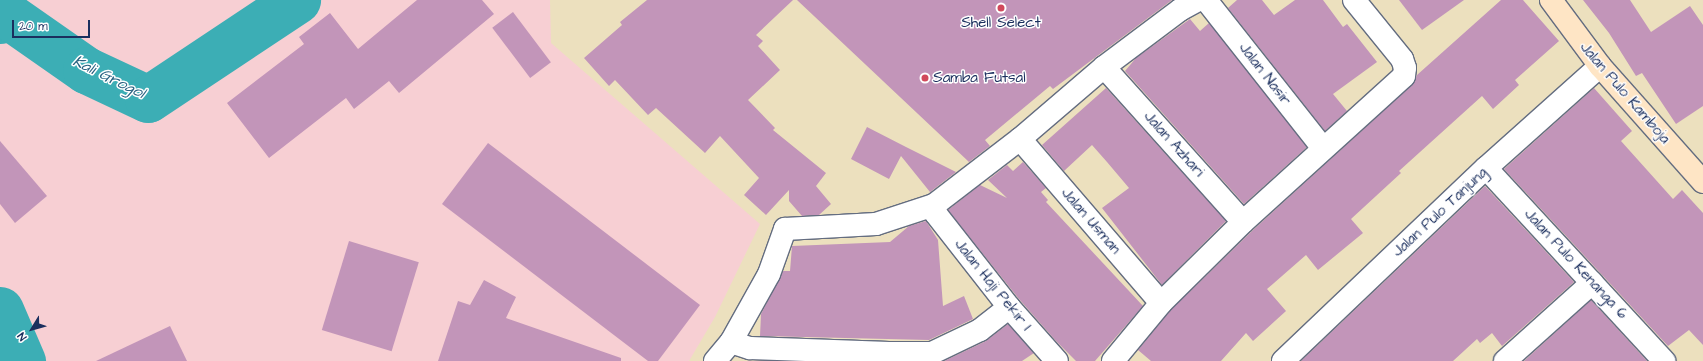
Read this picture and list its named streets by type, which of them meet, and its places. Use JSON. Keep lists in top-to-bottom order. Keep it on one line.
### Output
{"streets":{"street":["Jalan Nasir","Jalan Pulo Kamboja","Jalan Azhari","Jalan Pulo Tanjung","Jalan Usman","Jalan Pulo Kenanga 6","Jalan Haji Pekir I"]},"crossings":[["Jalan Pulo Kamboja","Jalan Pulo Tanjung"],["Jalan Pulo Tanjung","Jalan Pulo Kenanga 6"]],"water":["Kali Grogol"],"places":["Shell Select","Samba Futsal"],"scale_bar":"20 m","north":"bottom left"}
